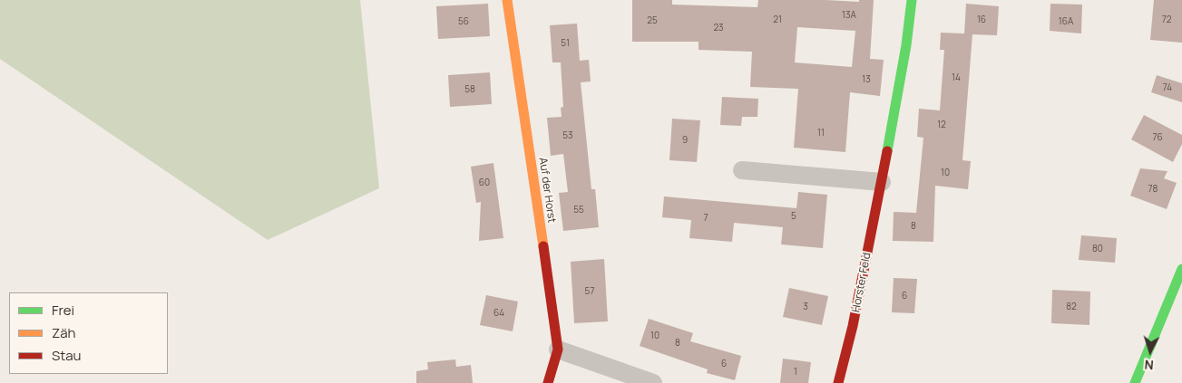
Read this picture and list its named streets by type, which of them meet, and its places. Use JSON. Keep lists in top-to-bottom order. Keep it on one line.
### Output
{"streets":{"street":["Auf der Horst","Horster Feld"]},"house_numbers":["13A","21","16","72","25","56","16A","23","51","14","13","74","58","12","11","53","76","9","10","60","78","55","5","7","8","80","57","6","3","82","64","10","8","6","1"],"legend":["Frei","Zäh","Stau"],"north":"bottom"}
